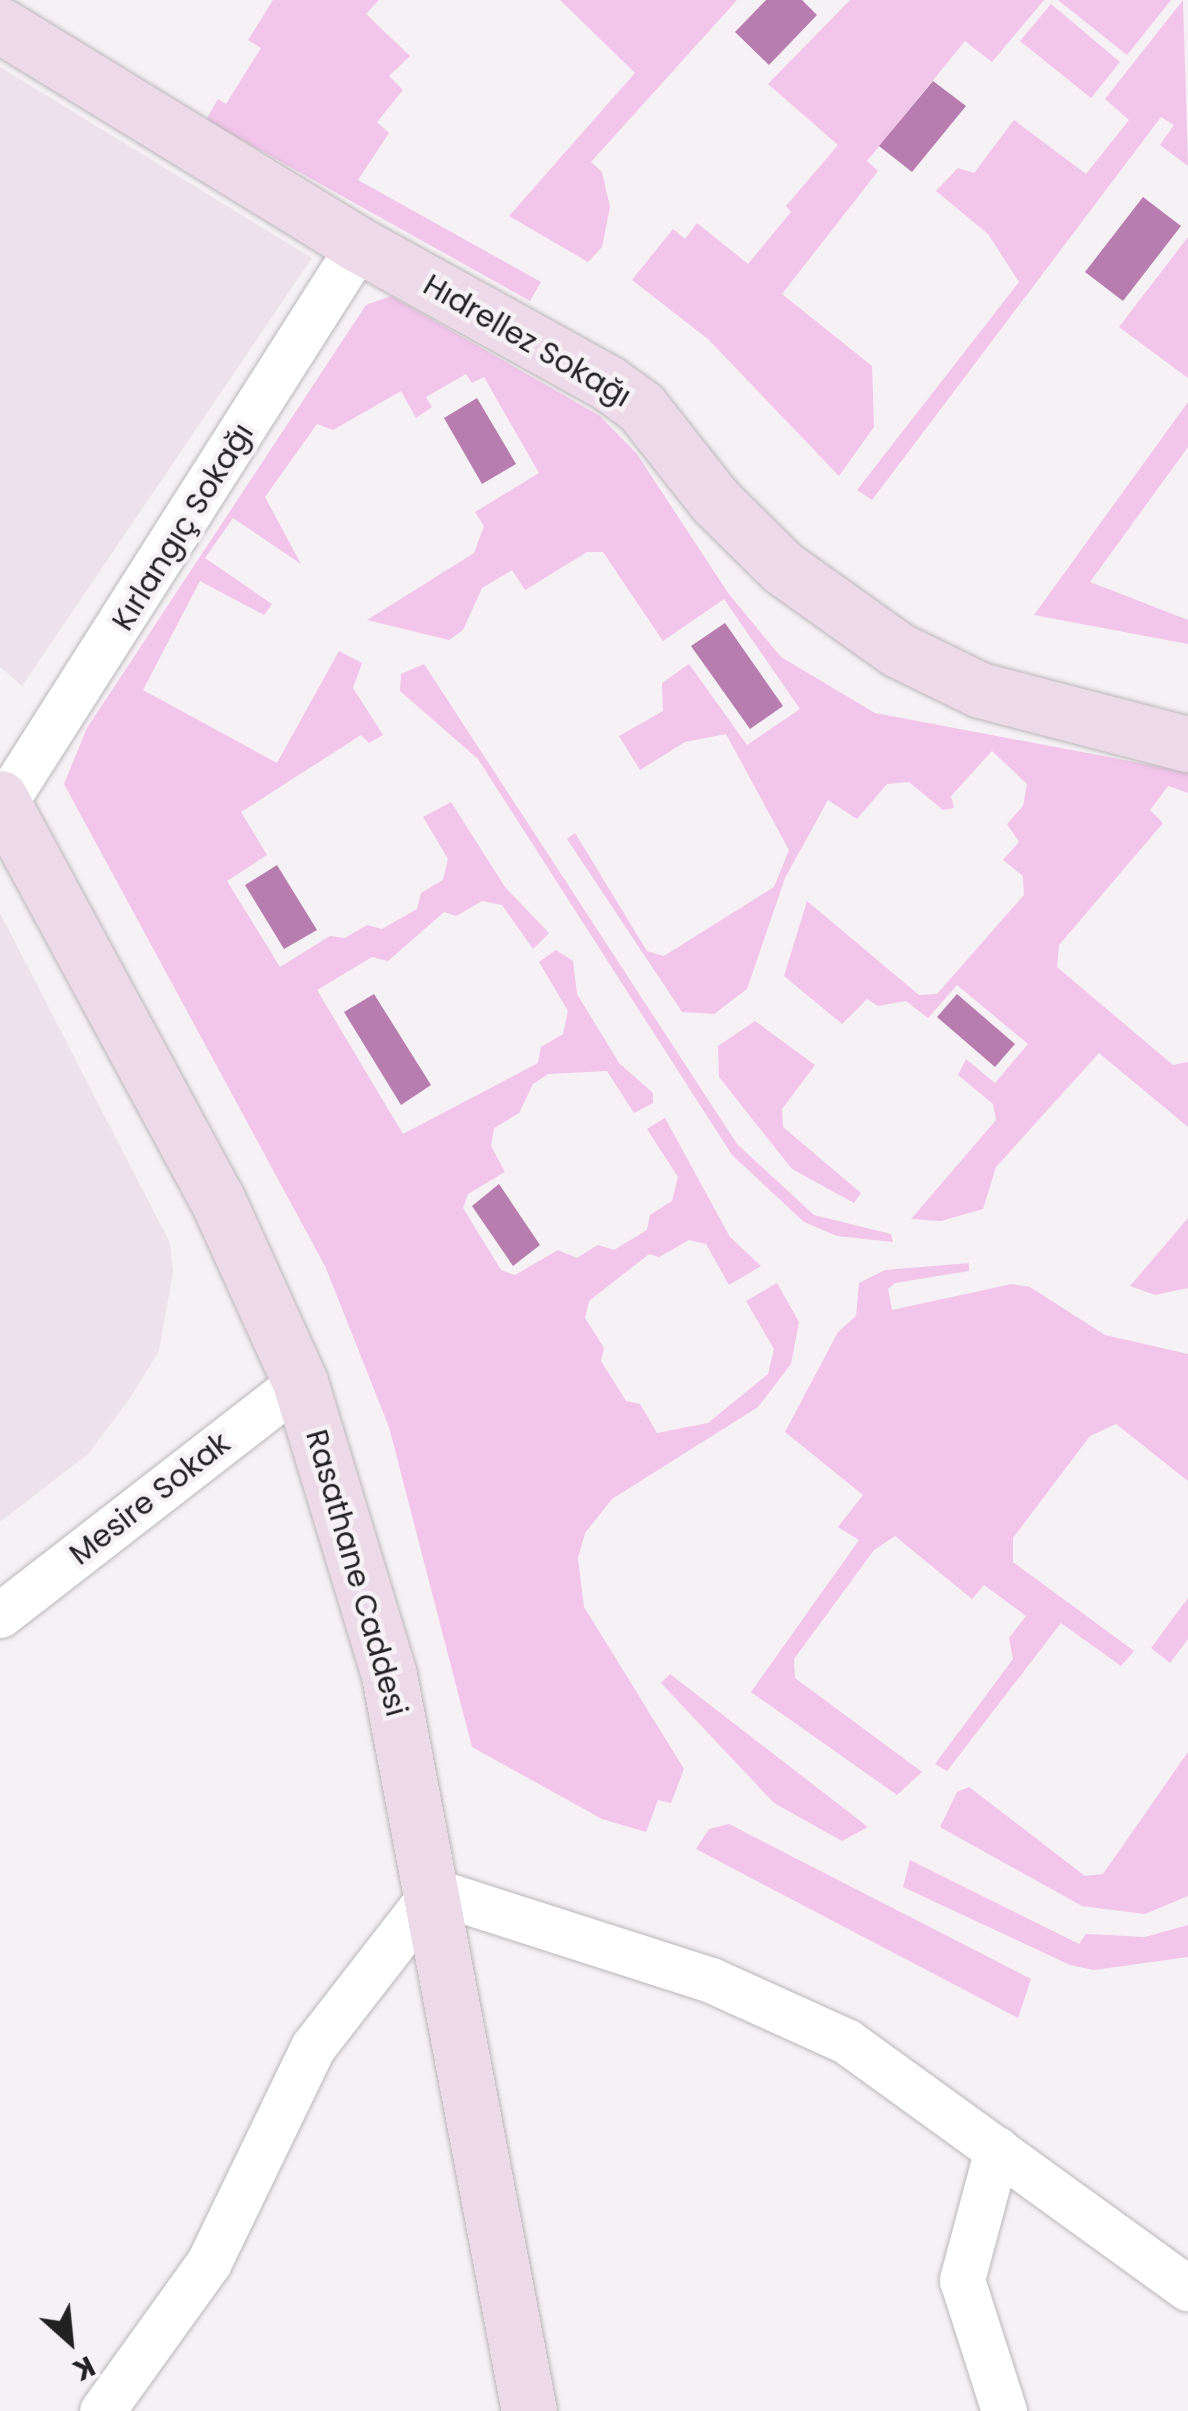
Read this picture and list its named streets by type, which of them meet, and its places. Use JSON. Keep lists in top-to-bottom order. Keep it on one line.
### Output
{"streets":{"street":["Hıdrellez Sokağı","Kırlangıç Sokağı","Mesire Sokak","Rasathane Caddesi"]},"crossings":[["Hıdrellez Sokağı","Kırlangıç Sokağı"],["Kırlangıç Sokağı","Rasathane Caddesi"],["Mesire Sokak","Rasathane Caddesi"]],"north":"bottom right"}
